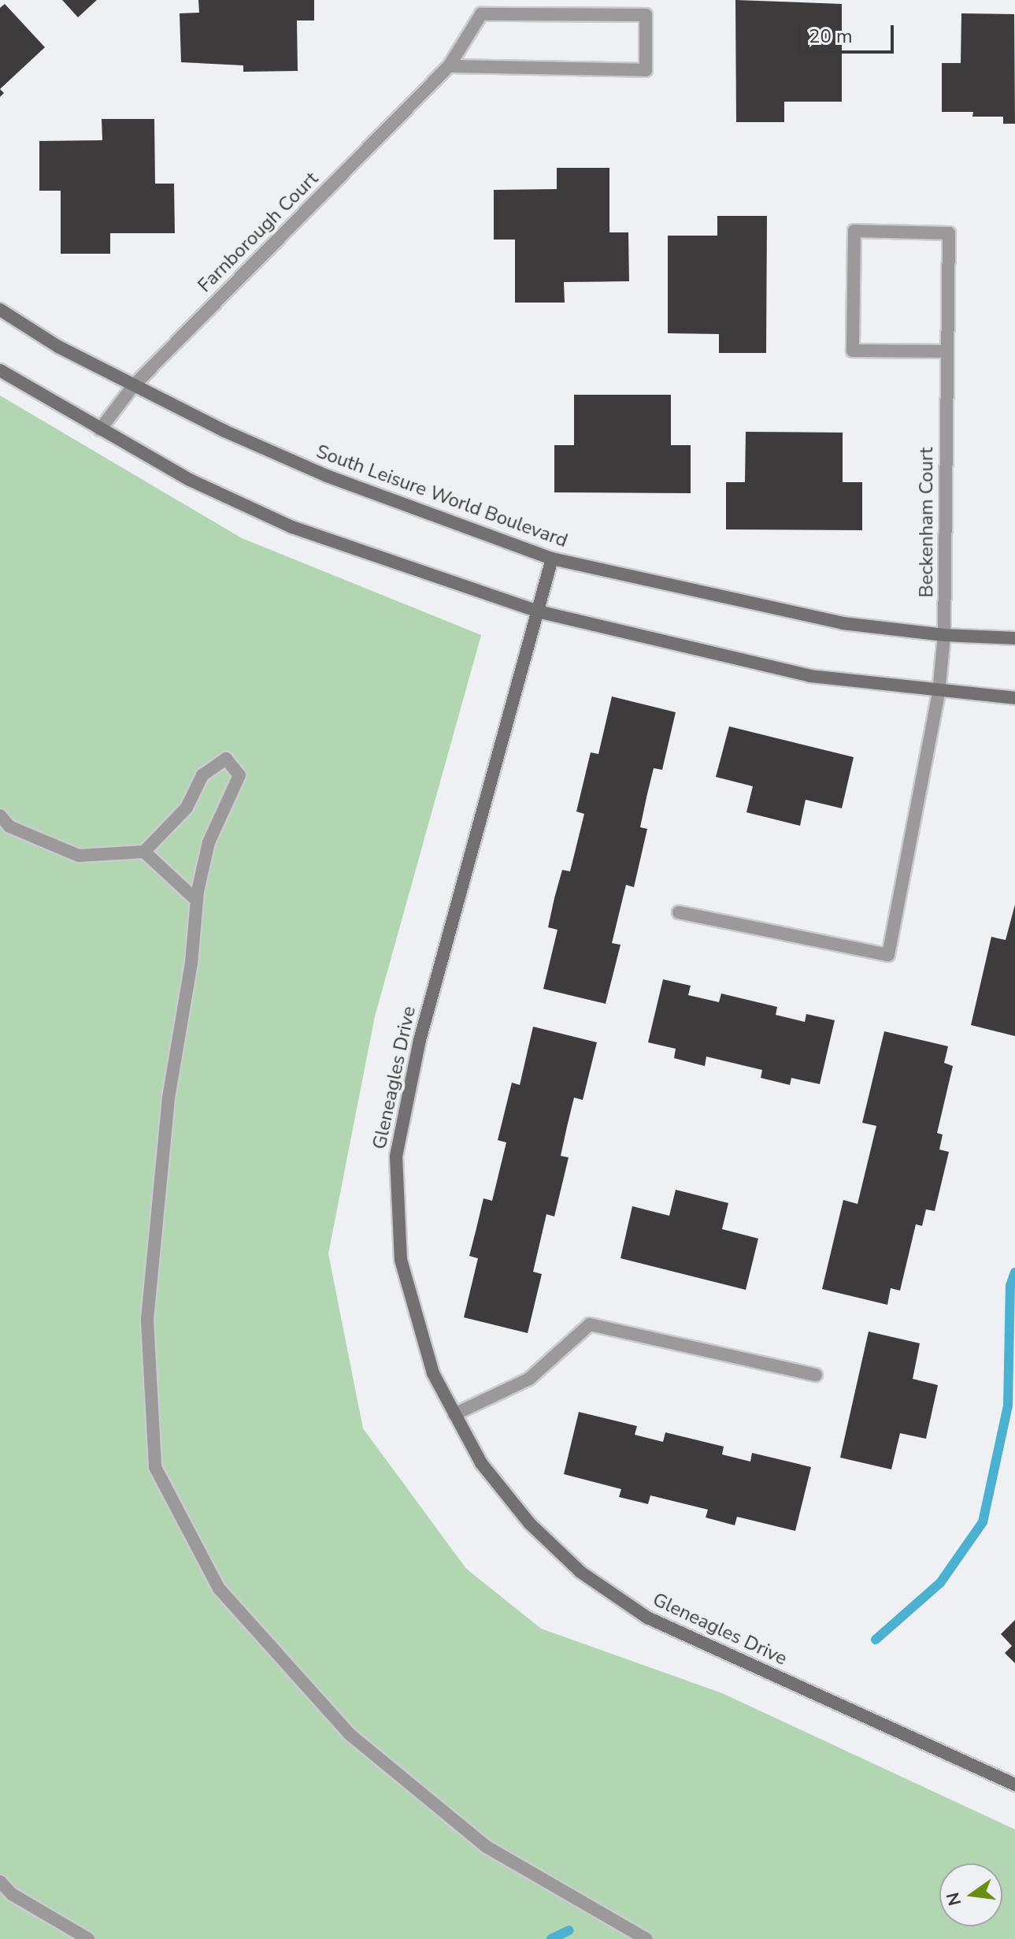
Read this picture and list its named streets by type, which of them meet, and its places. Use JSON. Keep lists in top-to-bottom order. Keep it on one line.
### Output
{"streets":{"street":["Farnborough Court","South Leisure World Boulevard","Beckenham Court","Gleneagles Drive"]},"crossings":[["Farnborough Court","South Leisure World Boulevard"],["South Leisure World Boulevard","Beckenham Court"],["South Leisure World Boulevard","Gleneagles Drive"]],"scale_bar":"20 m","north":"left"}
